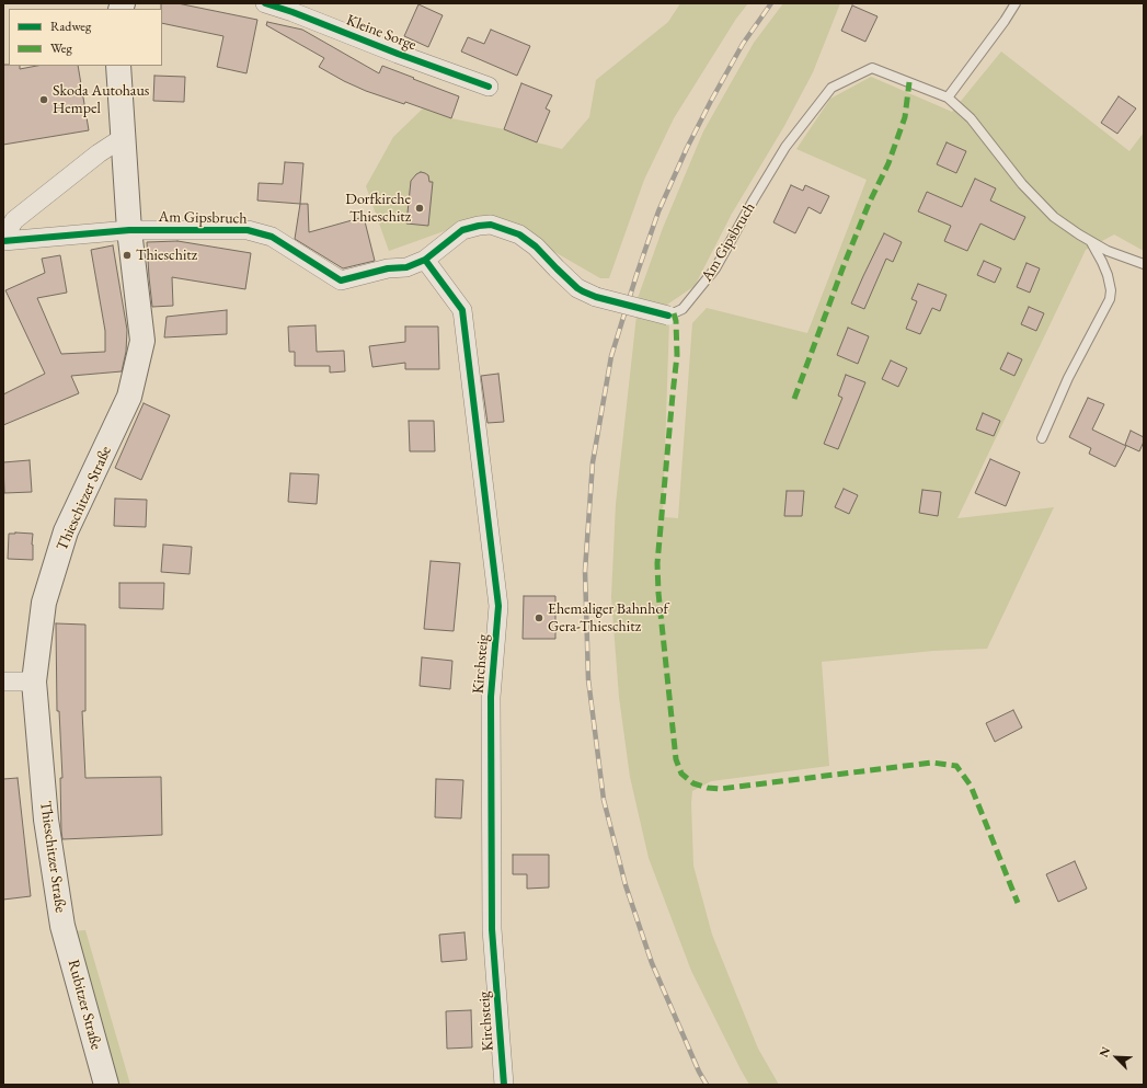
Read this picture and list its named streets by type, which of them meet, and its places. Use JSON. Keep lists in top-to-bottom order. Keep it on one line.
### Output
{"streets":{"main road":["Thieschitzer Straße","Rubitzer Straße"],"street":["Kleine Sorge","Am Gipsbruch","Kirchsteig"]},"crossings":[["Am Gipsbruch","Thieschitzer Straße"],["Am Gipsbruch","Kirchsteig"],["Thieschitzer Straße","Rubitzer Straße"]],"places":["Skoda Autohaus Hempel","Dorfkirche Thieschitz","Thieschitz","Ehemaliger Bahnhof Gera-Thieschitz"],"legend":["Radweg","Weg"],"north":"top left"}
